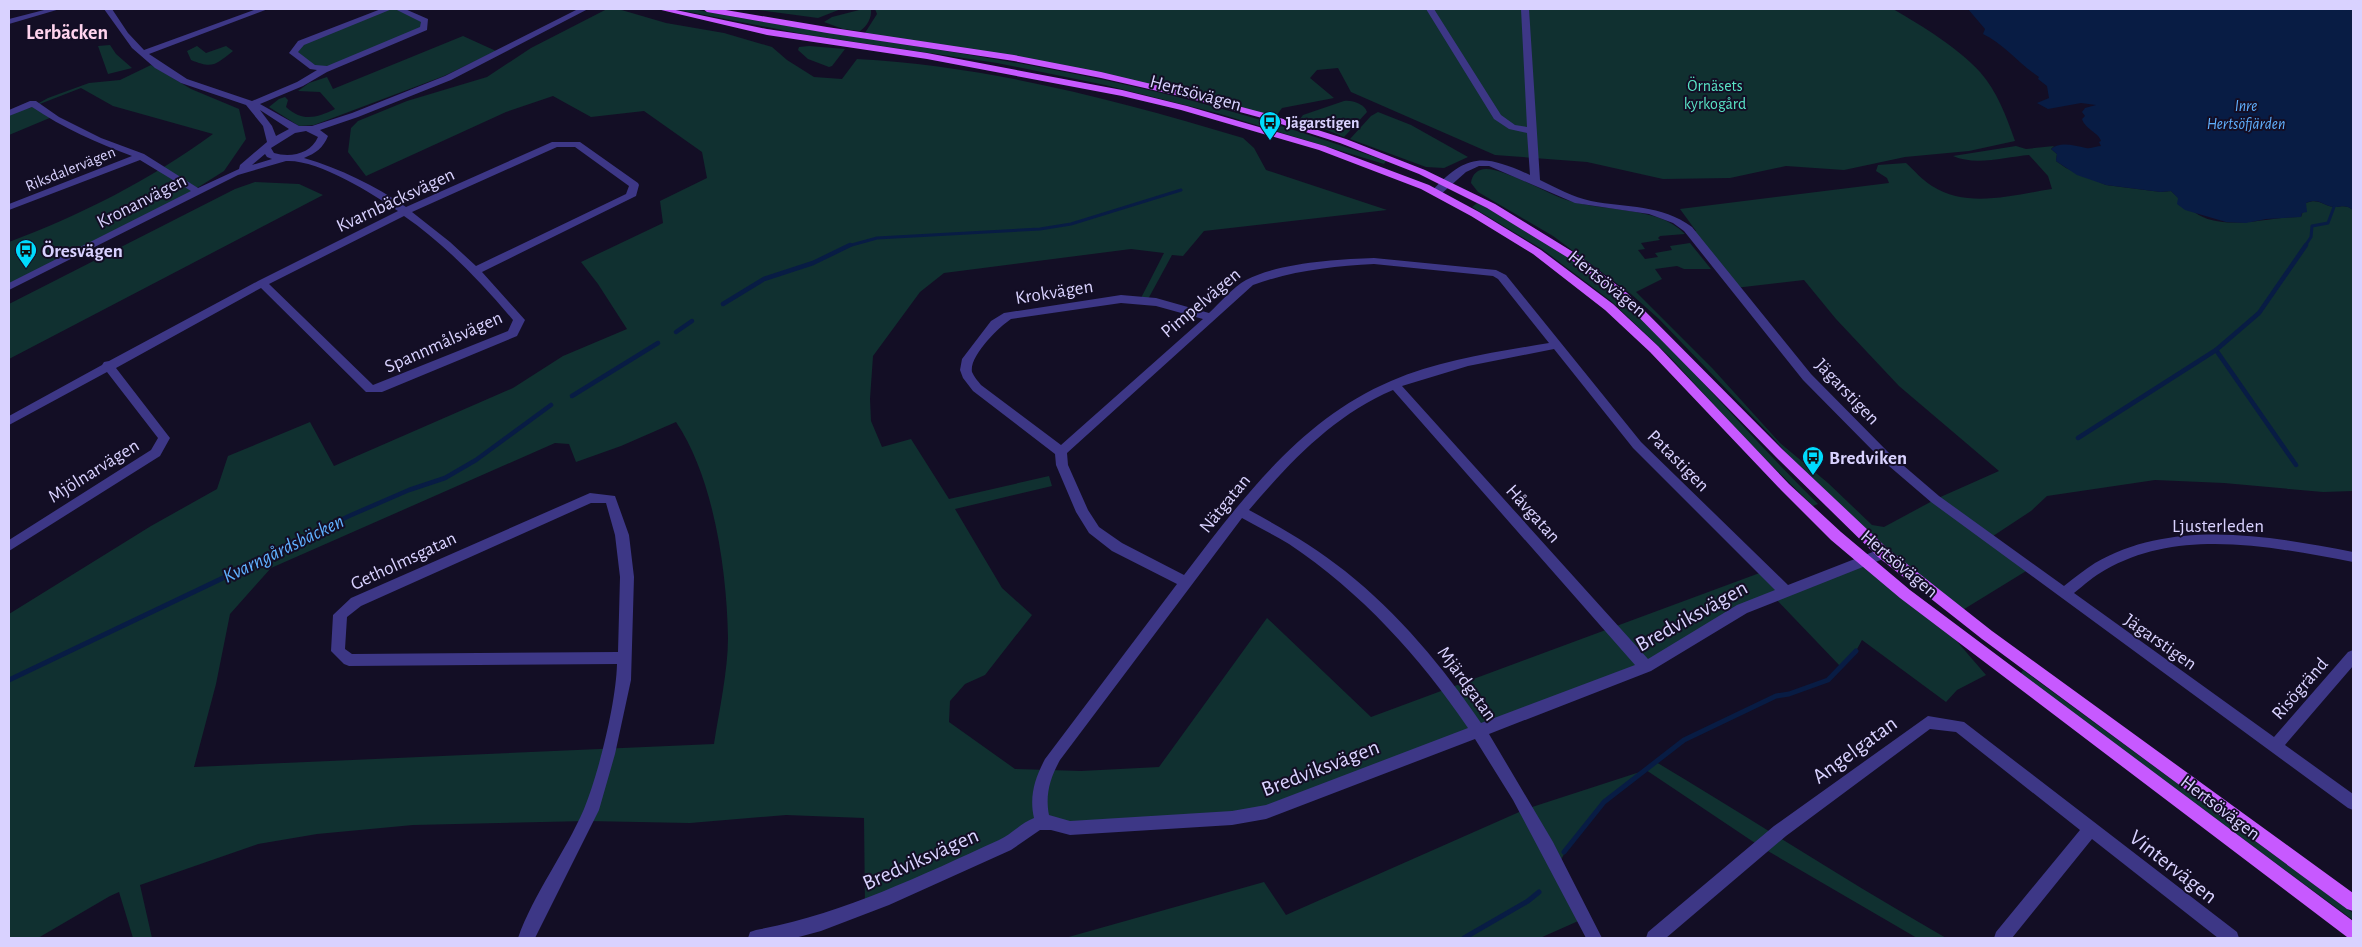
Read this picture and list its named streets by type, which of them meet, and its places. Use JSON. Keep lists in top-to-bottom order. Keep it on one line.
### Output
{"streets":{"main road":["Hertsövägen"],"street":["Riksdalervägen","Kvarnbäcksvägen","Kronanvägen","Krokvägen","Pimpelvägen","Spannmålsvägen","Jägarstigen","Patastigen","Mjölnarvägen","Nätgatan","Håvgatan","Ljusterleden","Getholmsgatan","Bredviksvägen","Mjärdgatan","Risögränd","Angelgatan","Vintervägen"]},"crossings":[["Hertsövägen","Jägarstigen"],["Hertsövägen","Bredviksvägen"],["Riksdalervägen","Kronanvägen"],["Kvarnbäcksvägen","Spannmålsvägen"],["Kvarnbäcksvägen","Mjölnarvägen"],["Kronanvägen","Spannmålsvägen"],["Krokvägen","Pimpelvägen"],["Pimpelvägen","Patastigen"],["Pimpelvägen","Nätgatan"],["Jägarstigen","Ljusterleden"],["Jägarstigen","Risögränd"],["Patastigen","Nätgatan"],["Patastigen","Bredviksvägen"],["Nätgatan","Håvgatan"],["Nätgatan","Bredviksvägen"],["Nätgatan","Mjärdgatan"],["Håvgatan","Bredviksvägen"],["Bredviksvägen","Mjärdgatan"],["Angelgatan","Vintervägen"]],"districts":["Lerbäcken"],"water":["Inre Hertsöfjärden","Kvarngårdsbäcken"],"parks":["Örnäsets kyrkogård"],"places":{"bus stop":["Jägarstigen","Öresvägen","Bredviken"]}}
